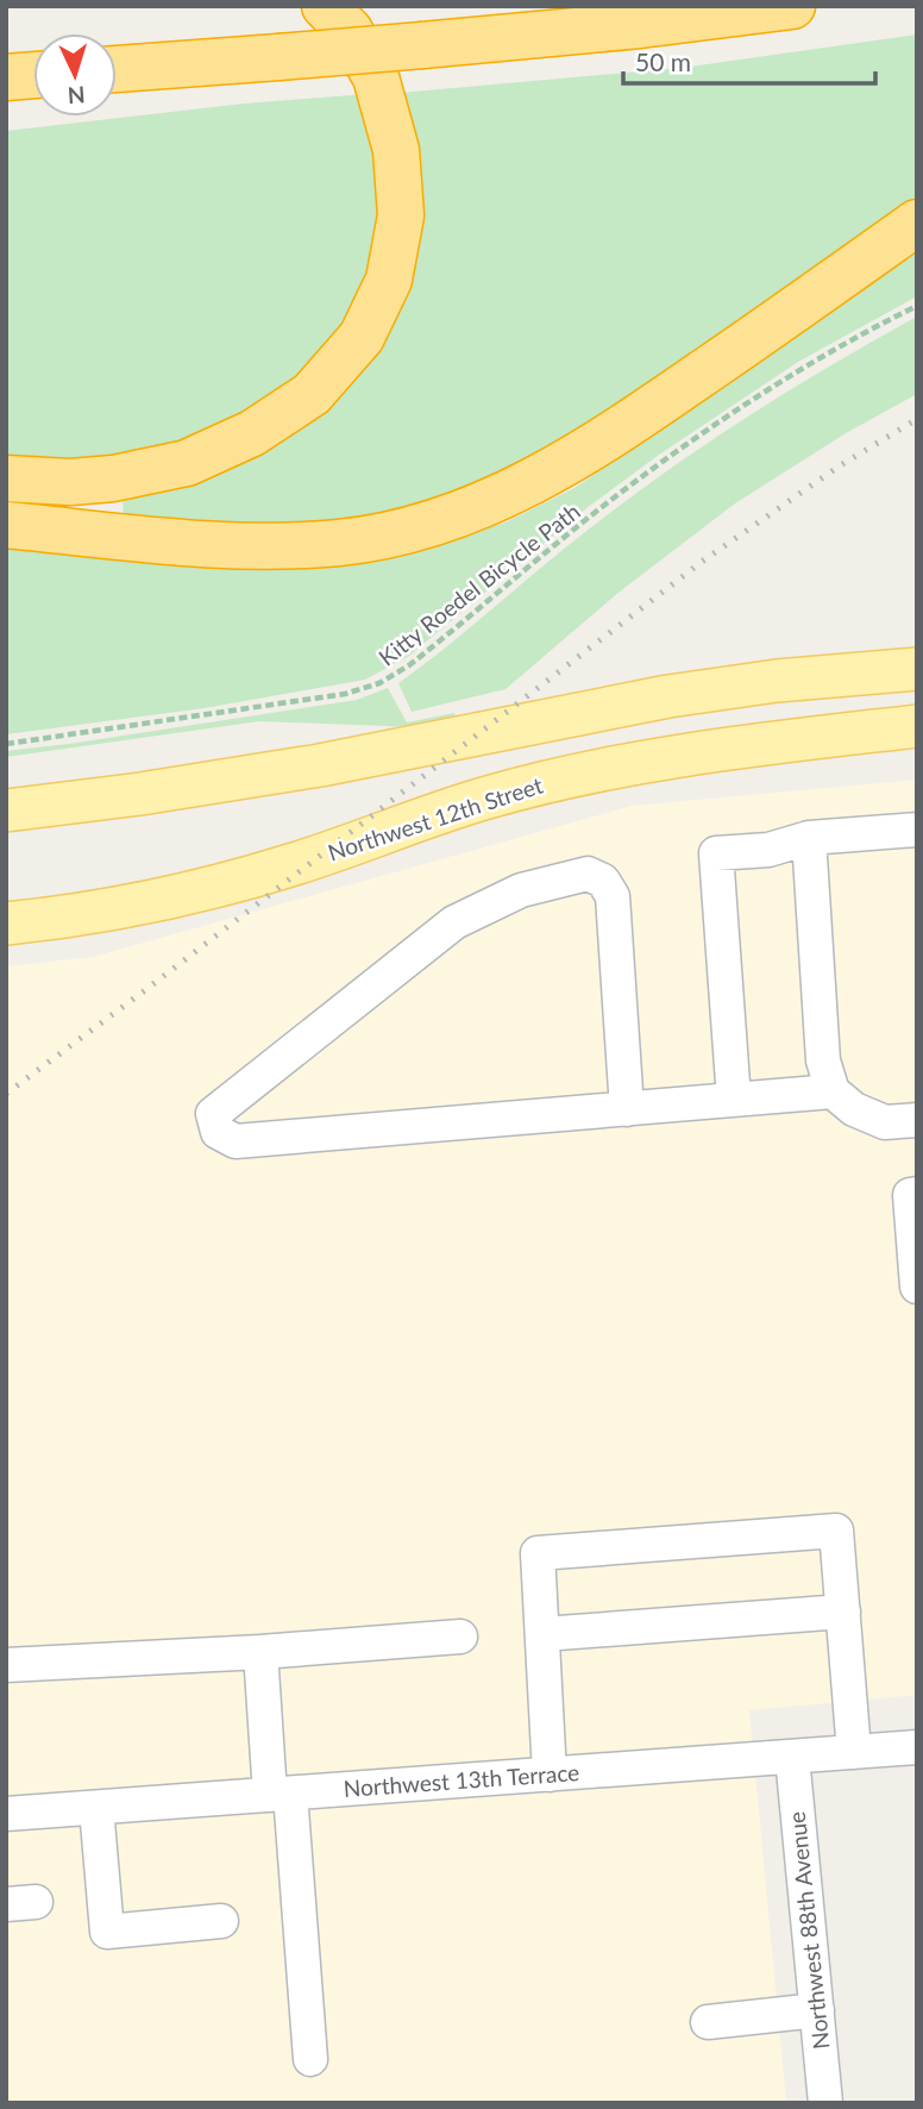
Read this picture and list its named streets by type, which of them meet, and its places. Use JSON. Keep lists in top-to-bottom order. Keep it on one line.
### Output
{"streets":{"main road":["Northwest 12th Street"],"street":["Northwest 13th Terrace","Northwest 88th Avenue"],"path":["Kitty Roedel Bicycle Path"]},"crossings":[["Northwest 13th Terrace","Northwest 88th Avenue"]],"scale_bar":"50 m","north":"bottom"}
